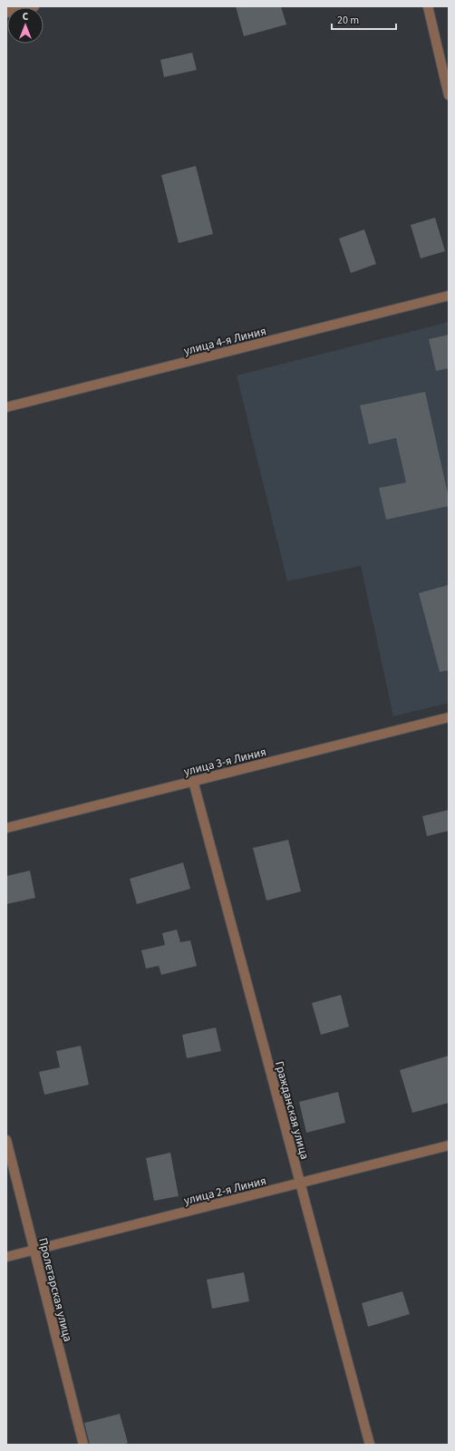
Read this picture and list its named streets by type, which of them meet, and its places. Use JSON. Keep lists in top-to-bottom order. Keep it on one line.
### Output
{"streets":{"street":["улица 4-я Линия","улица 3-я Линия","Гражданская улица","улица 2-я Линия","Пролетарская улица"]},"crossings":[["улица 3-я Линия","Гражданская улица"],["Гражданская улица","улица 2-я Линия"],["улица 2-я Линия","Пролетарская улица"]],"scale_bar":"20 m","north":"top"}
